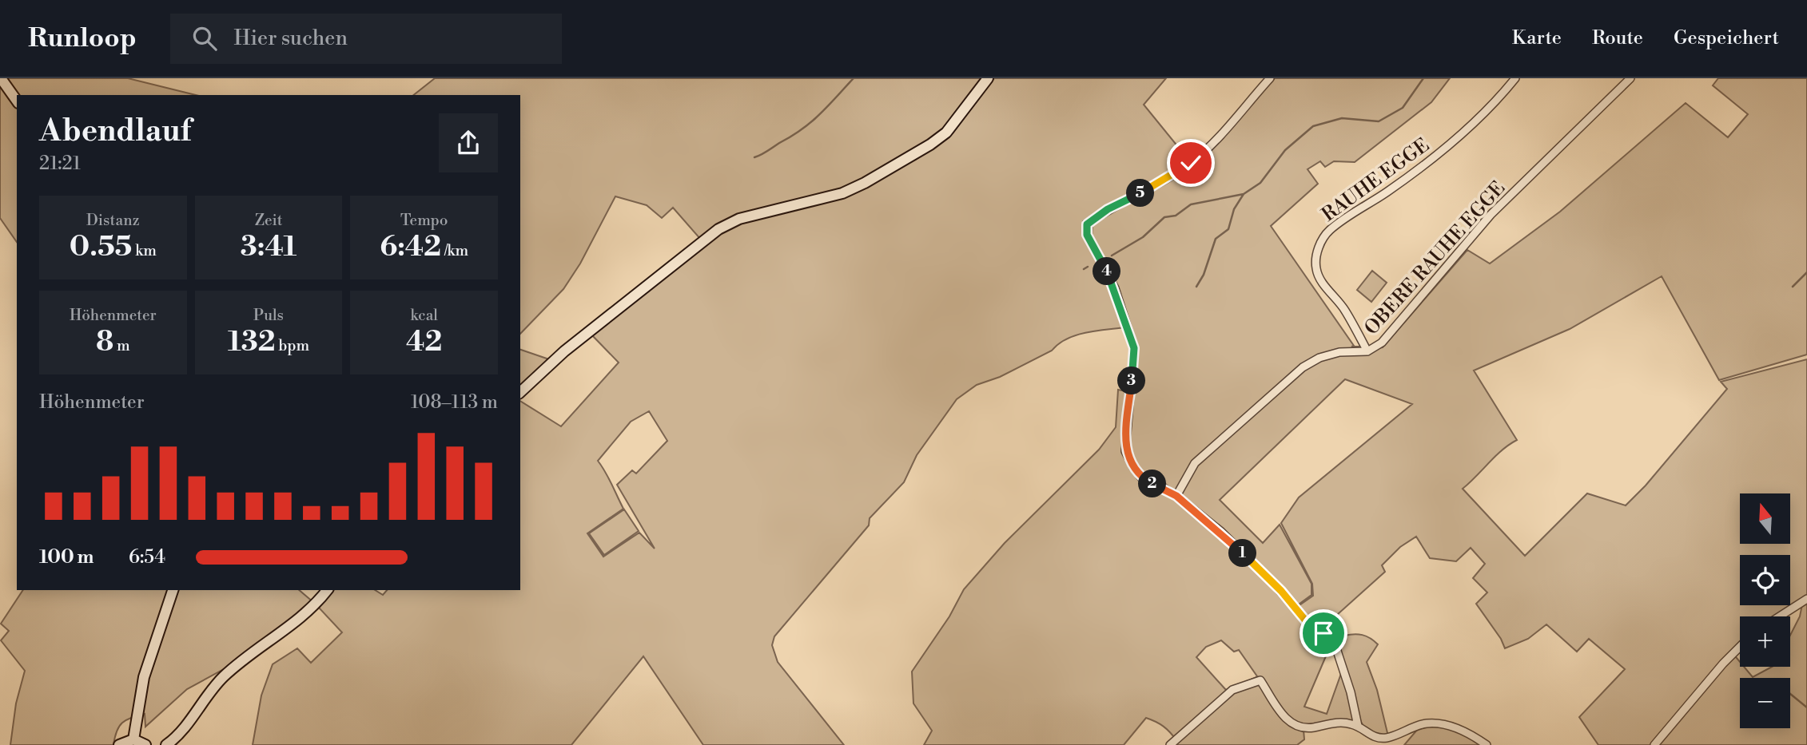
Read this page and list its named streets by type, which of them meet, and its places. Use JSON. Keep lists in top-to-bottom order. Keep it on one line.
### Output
{"streets":{"street":["RAUHE EGGE","OBERE RAUHE EGGE"]},"crossings":[["RAUHE EGGE","OBERE RAUHE EGGE"]],"north":"top","page":{"header":"Runloop","search":"Hier suchen","nav":["Karte","Route","Gespeichert"],"heading":["Abendlauf","21:21"],"pins":["5","4","3","2","1"],"stats":[["Distanz","0.55 km"],["Zeit","3:41"],["Tempo","6:42 /km"],["Höhenmeter","8 m"],["Puls","132 bpm"],["kcal","42"]],"chart":["Höhenmeter","108–113 m"],"map_buttons":["+","−"],"list":[{"name":"100 m","note":"6:54"}]}}
